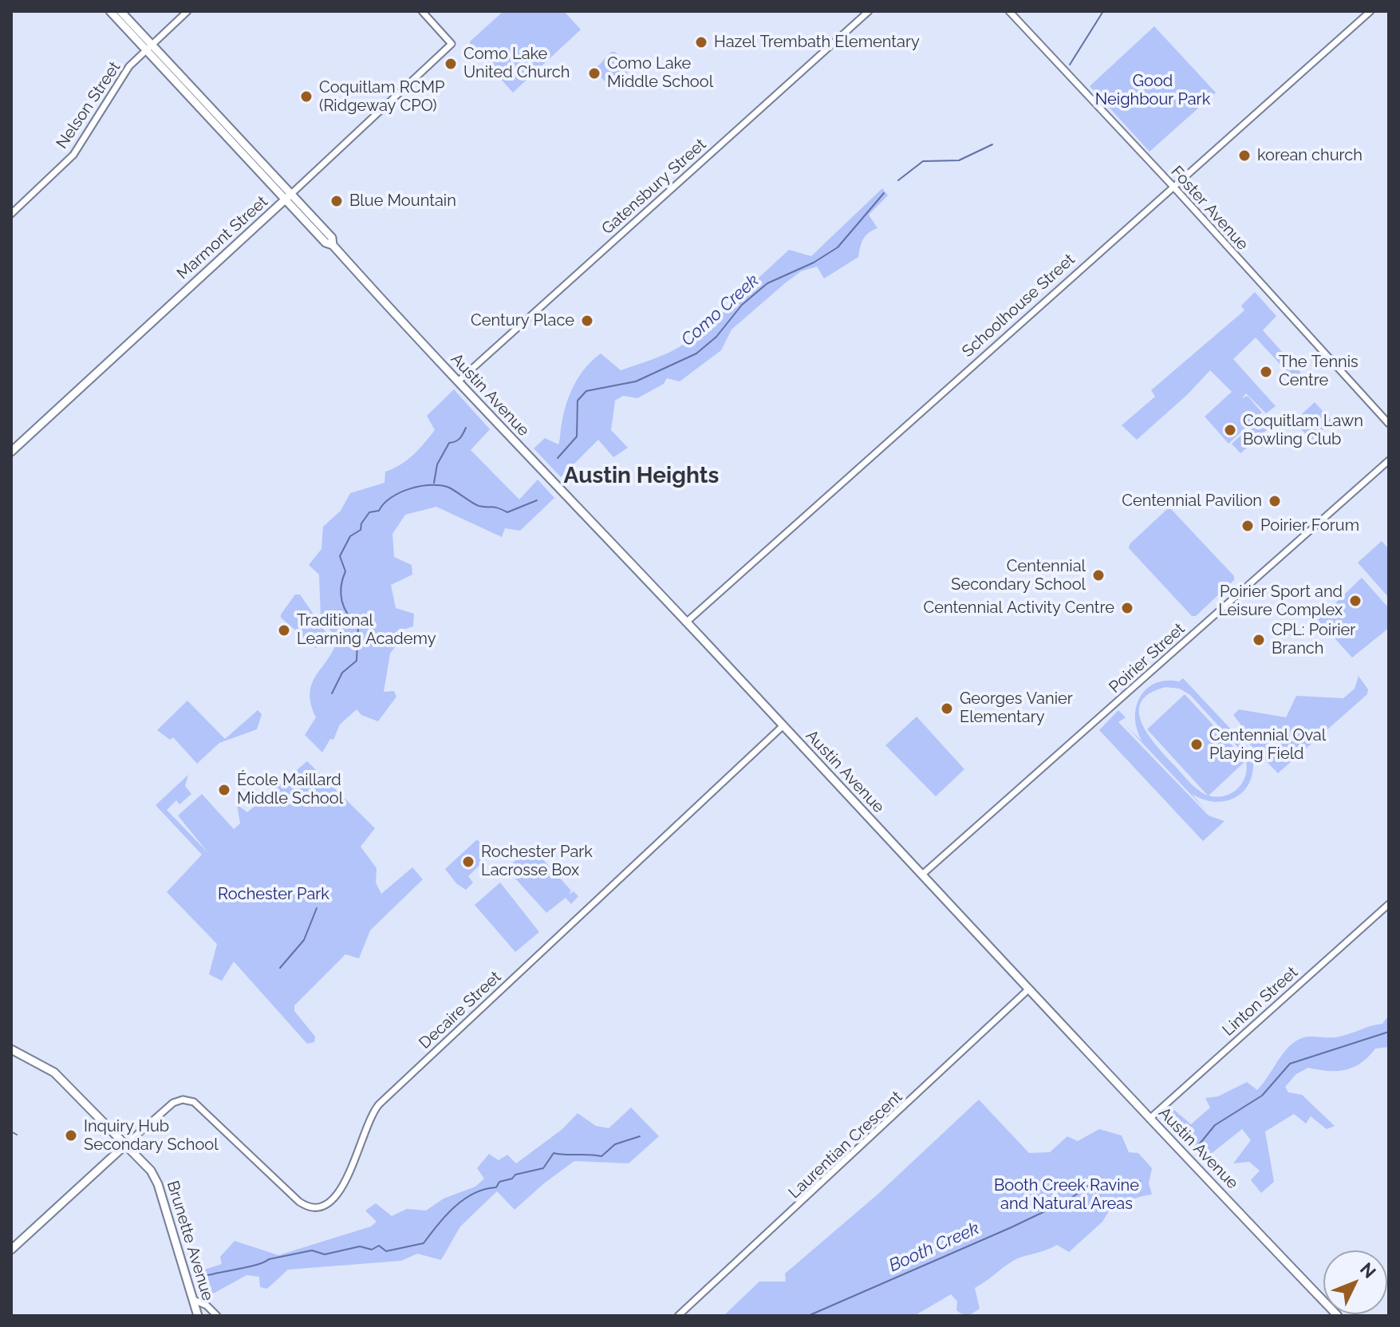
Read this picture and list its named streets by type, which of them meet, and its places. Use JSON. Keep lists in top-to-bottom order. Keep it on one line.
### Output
{"streets":{"main road":["Marmont Street","Austin Avenue","Brunette Avenue"],"street":["Nelson Street","Gatensbury Street","Foster Avenue","Schoolhouse Street","Poirier Street","Linton Street","Decaire Street","Laurentian Crescent"]},"crossings":[["Nelson Street","Austin Avenue"],["Gatensbury Street","Austin Avenue"],["Foster Avenue","Schoolhouse Street"],["Marmont Street","Austin Avenue"],["Schoolhouse Street","Austin Avenue"],["Austin Avenue","Poirier Street"],["Austin Avenue","Linton Street"],["Austin Avenue","Decaire Street"],["Austin Avenue","Laurentian Crescent"],["Decaire Street","Brunette Avenue"]],"districts":["Austin Heights"],"water":["Como Creek","Booth Creek"],"parks":["Good Neighbour Park","Rochester Park","Booth Creek Ravine and Natural Areas"],"places":["Hazel Trembath Elementary","Como Lake United Church","Como Lake Middle School","Coquitlam RCMP (Ridgeway CPO)","korean church","Blue Mountain","Century Place","The Tennis Centre","Coquitlam Lawn Bowling Club","Centennial Pavilion","Poirier Forum","Centennial Secondary School","Poirier Sport and Leisure Complex","Centennial Activity Centre","Traditional Learning Academy","CPL: Poirier Branch","Georges Vanier Elementary","Centennial Oval Playing Field","École Maillard Middle School","Rochester Park Lacrosse Box","Inquiry Hub Secondary School"],"north":"top right"}
